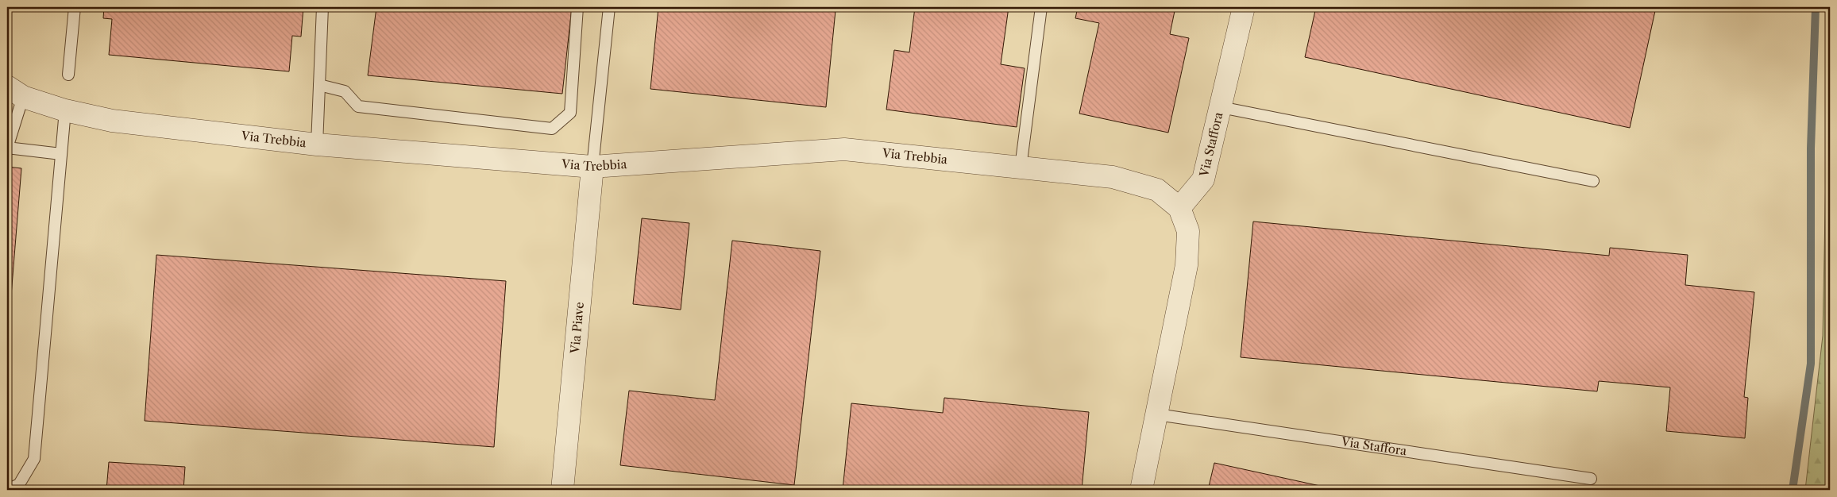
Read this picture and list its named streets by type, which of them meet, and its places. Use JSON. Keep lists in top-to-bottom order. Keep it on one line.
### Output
{"streets":{"street":["Via Trebbia","Via Staffora","Via Piave"]},"crossings":[["Via Trebbia","Via Staffora"],["Via Trebbia","Via Piave"]]}
